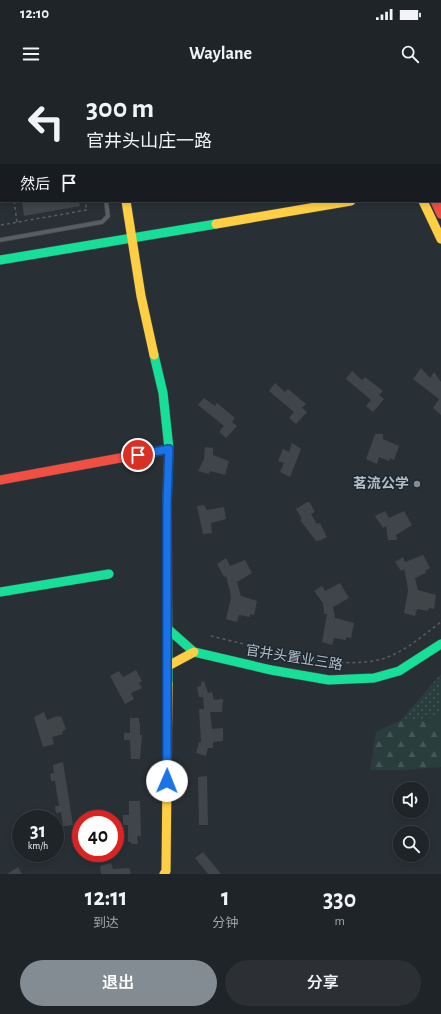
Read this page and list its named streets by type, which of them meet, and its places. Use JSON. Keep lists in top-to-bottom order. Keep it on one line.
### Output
{"streets":{"street":["官井头置业三路"]},"places":["茗流公学"],"page":{"status":"12:10","header":"Waylane","turn":["300 m","官井头山庄一路"],"then":"然后","speed":"31 km/h","limit":"40","eta":["12:11","到达","1","分钟","330","m"],"buttons":["退出","分享"]}}
